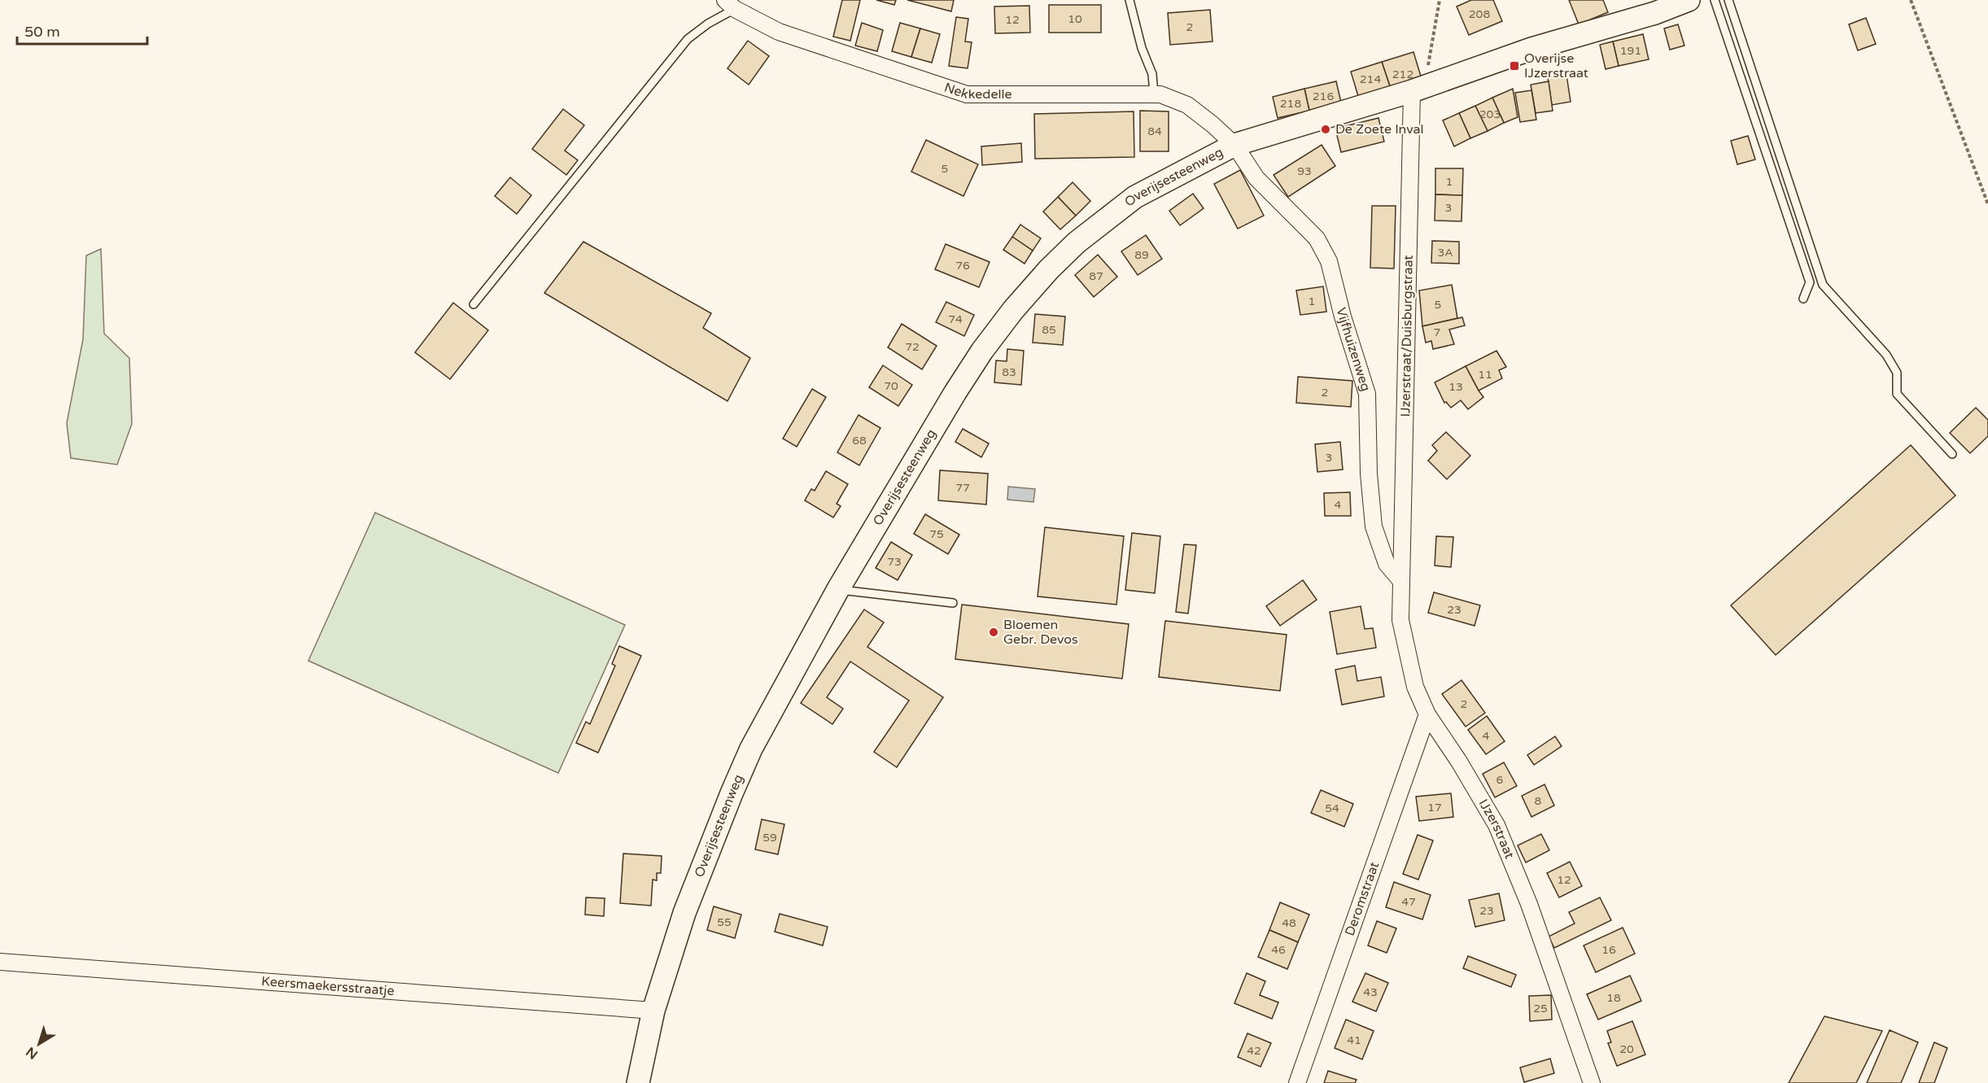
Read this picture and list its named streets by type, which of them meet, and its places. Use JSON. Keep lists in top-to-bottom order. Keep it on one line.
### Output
{"streets":{"street":["Nekkedelle","Overijsesteenweg","IJzerstraat/Duisburgstraat","Vijfhuizenweg","IJzerstraat","Deromstraat","Keersmaekersstraatje"]},"crossings":[["Nekkedelle","Overijsesteenweg"],["Nekkedelle","Vijfhuizenweg"],["Overijsesteenweg","IJzerstraat/Duisburgstraat"],["Overijsesteenweg","Vijfhuizenweg"],["Overijsesteenweg","Keersmaekersstraatje"],["IJzerstraat/Duisburgstraat","Vijfhuizenweg"],["IJzerstraat/Duisburgstraat","IJzerstraat"],["Vijfhuizenweg","IJzerstraat"],["IJzerstraat","Deromstraat"]],"places":{"transit":["Overijse IJzerstraat"],"other":["De Zoete Inval","Bloemen Gebr. Devos"]},"house_numbers":["208","10","12","2","191","212","214","216","218","203","84","5","93","1","3","3A","89","76","87","1","5","74","85","7","72","83","11","70","13","2","68","3","77","4","75","73","23","2","4","6","8","17","54","59","12","47","23","55","48","46","16","43","18","25","41","20","42"],"scale_bar":"50 m","north":"bottom left"}
